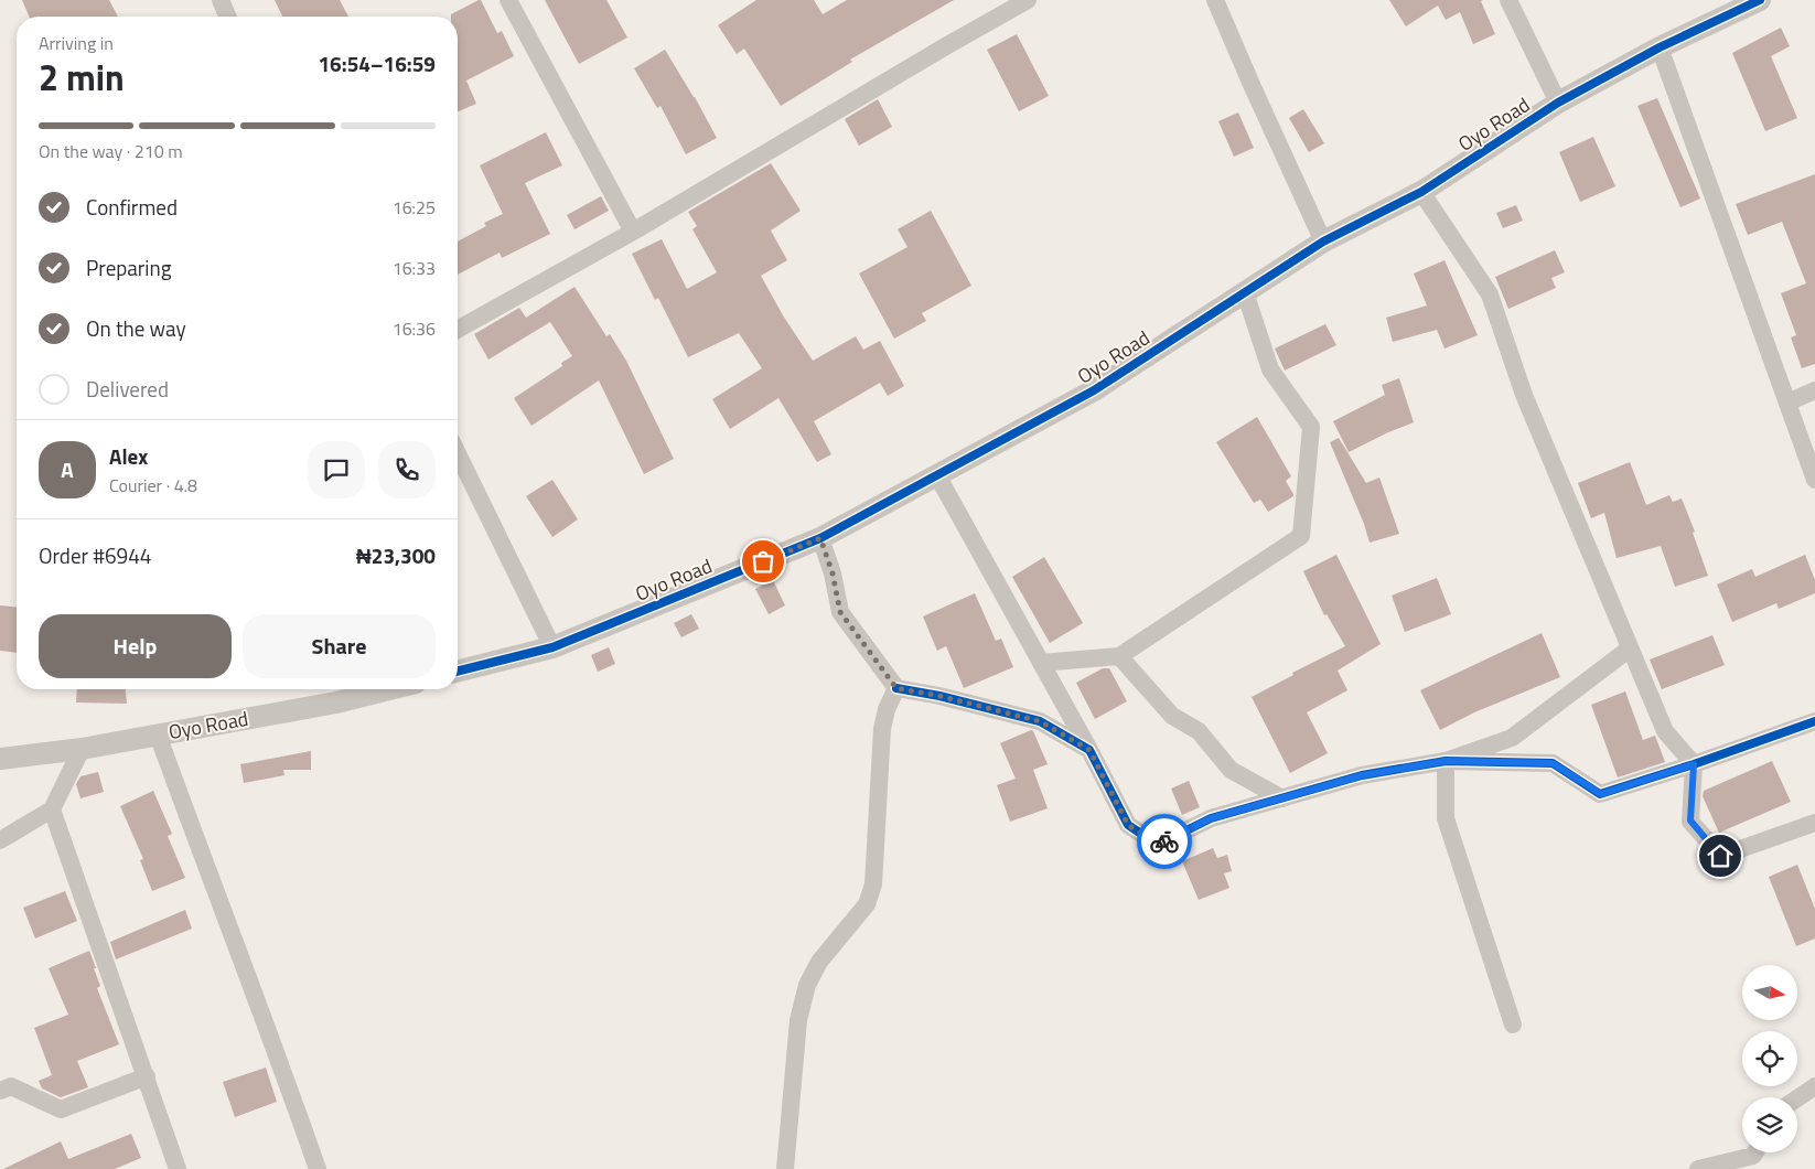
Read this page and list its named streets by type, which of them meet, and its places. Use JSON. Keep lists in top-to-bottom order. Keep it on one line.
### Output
{"streets":{"street":["Oyo Road"]},"north":"right","page":{"heading":["2 min","Arriving in","16:54–16:59"],"panel":["Alex","Courier · 4.8","Order #6944","₦23,300"],"bar":"On the way · 210 m","list":[["Confirmed","16:25"],["Preparing","16:33"],["On the way","16:36"],"Delivered"],"round":"A","buttons":["Help","Share"]}}
